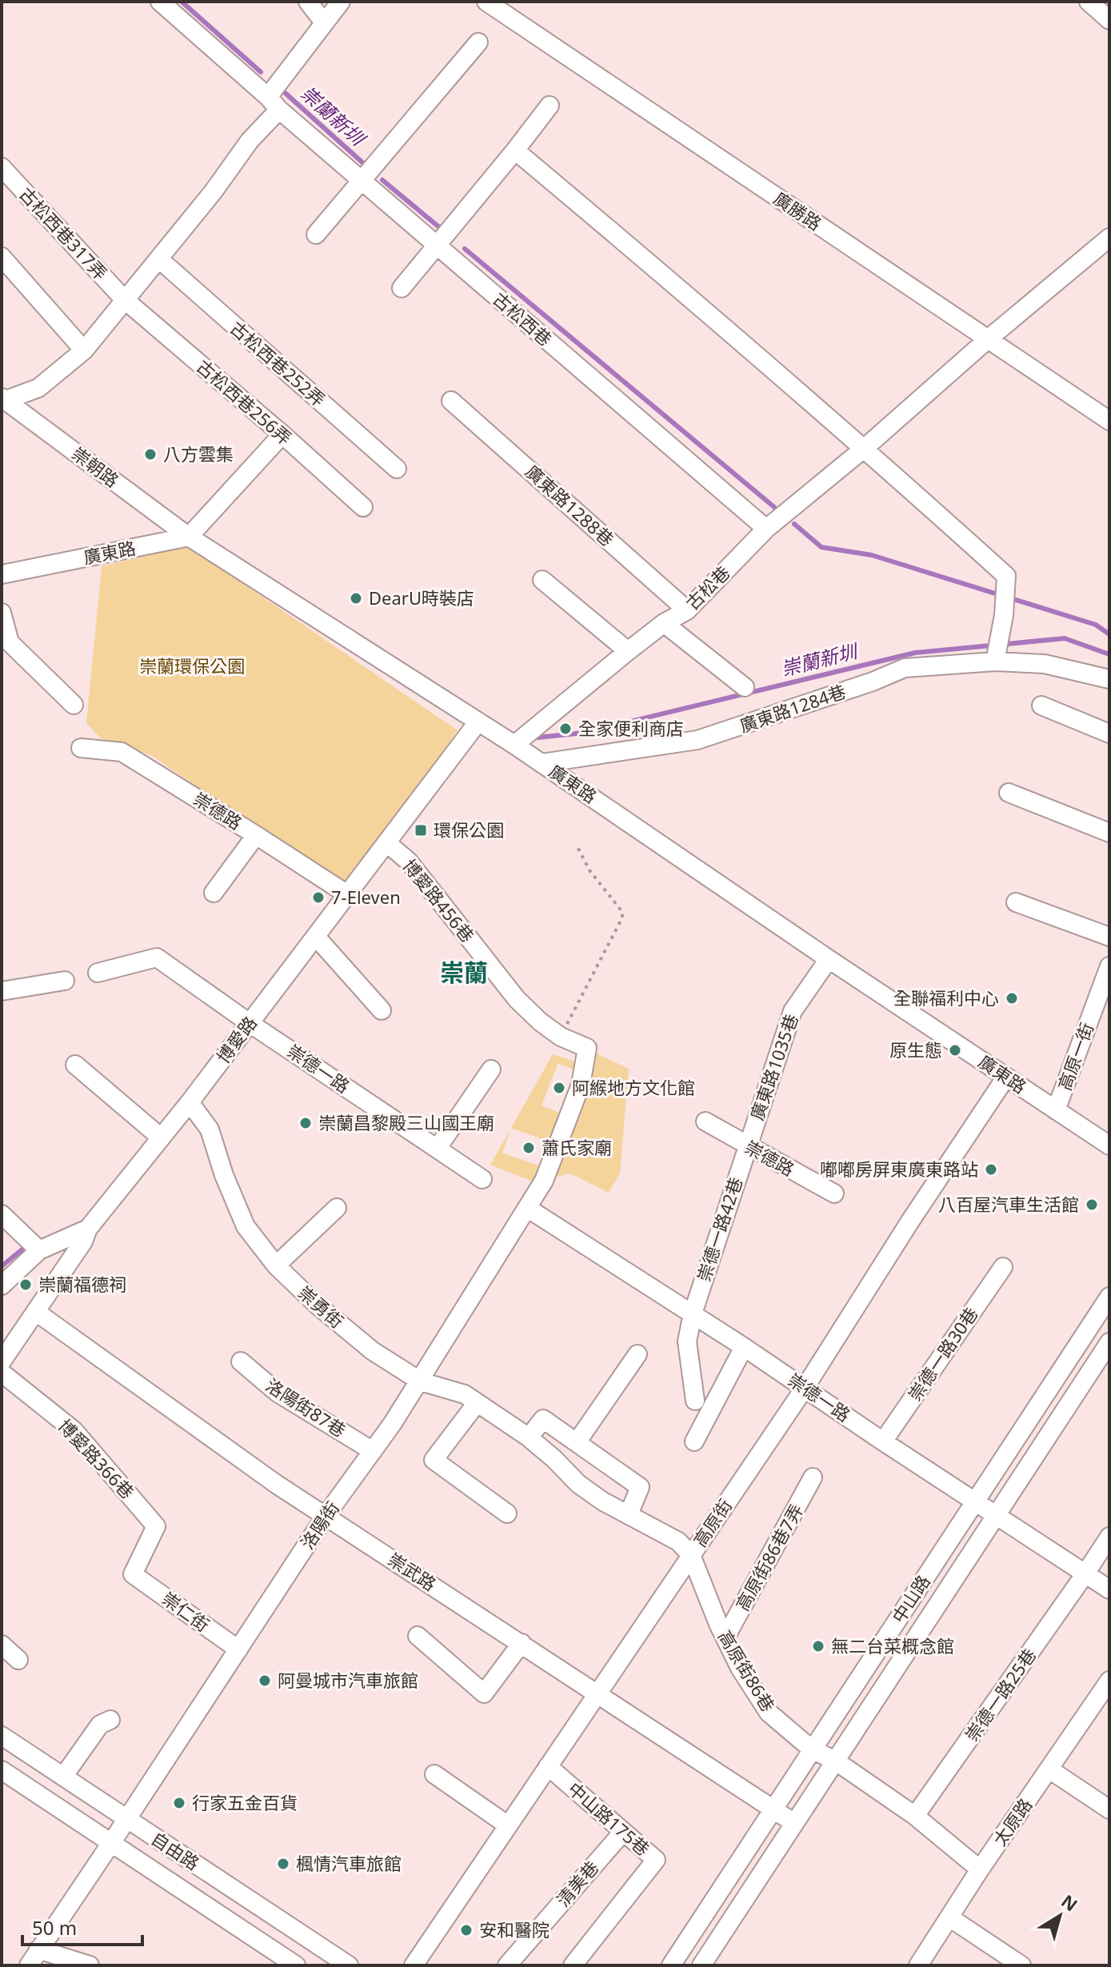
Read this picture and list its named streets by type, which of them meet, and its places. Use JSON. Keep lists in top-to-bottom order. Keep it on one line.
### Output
{"streets":{"street":["廣勝路","古松西巷317弄","古松西巷","古松西巷252弄","古松西巷256弄","崇朝路","廣東路1288巷","廣東路","古松巷","廣東路1284巷","崇德路","博愛路456巷","博愛路","高原一街","廣東路1035巷","崇德一路","崇德一路42巷","崇勇街","崇德一路30巷","洛陽街87巷","博愛路366巷","高原街","洛陽街","高原街86巷7弄","崇武路","中山路","崇仁街","高原街86巷","崇德一路25巷","中山路175巷","太原路","自由路","清美巷"]},"crossings":[["廣勝路","古松巷"],["古松西巷317弄","古松西巷256弄"],["古松西巷","古松巷"],["崇朝路","廣東路"],["廣東路1288巷","古松巷"],["廣東路","古松巷"],["廣東路","廣東路1284巷"],["廣東路","博愛路"],["廣東路","高原一街"],["廣東路","廣東路1035巷"],["廣東路","高原街"],["崇德路","博愛路"],["崇德路","廣東路1035巷"],["崇德路","崇德一路42巷"],["博愛路456巷","博愛路"],["博愛路456巷","崇德一路"],["博愛路456巷","洛陽街"],["博愛路","崇德一路"],["博愛路","崇勇街"],["博愛路","崇武路"],["廣東路1035巷","崇德一路42巷"],["崇德一路","崇德一路42巷"],["崇德一路","崇德一路30巷"],["崇德一路","高原街"],["崇德一路","洛陽街"],["崇德一路","中山路"],["崇德一路","崇德一路25巷"],["崇勇街","高原街"],["崇勇街","洛陽街"],["崇勇街","高原街86巷"],["洛陽街87巷","洛陽街"],["博愛路366巷","崇仁街"],["高原街","崇武路"],["高原街","高原街86巷"],["高原街","中山路175巷"],["洛陽街","崇武路"],["洛陽街","崇仁街"],["洛陽街","自由路"],["高原街86巷7弄","高原街86巷"],["崇武路","中山路"],["中山路","高原街86巷"],["高原街86巷","崇德一路25巷"],["高原街86巷","太原路"],["中山路175巷","清美巷"]],"districts":["崇蘭"],"water":["崇蘭新圳"],"parks":["崇蘭環保公園"],"places":{"other":["八方雲集","DearU時裝店","全家便利商店","7-Eleven","全聯福利中心","原生態","阿緱地方文化館","崇蘭昌黎殿三山國王廟","蕭氏家廟","嘟嘟房屏東廣東路站","八百屋汽車生活館","崇蘭福德祠","無二台菜概念館","阿曼城市汽車旅館","行家五金百貨","楓情汽車旅館","安和醫院"],"transit":["環保公園"]},"scale_bar":"50 m","north":"top right"}
